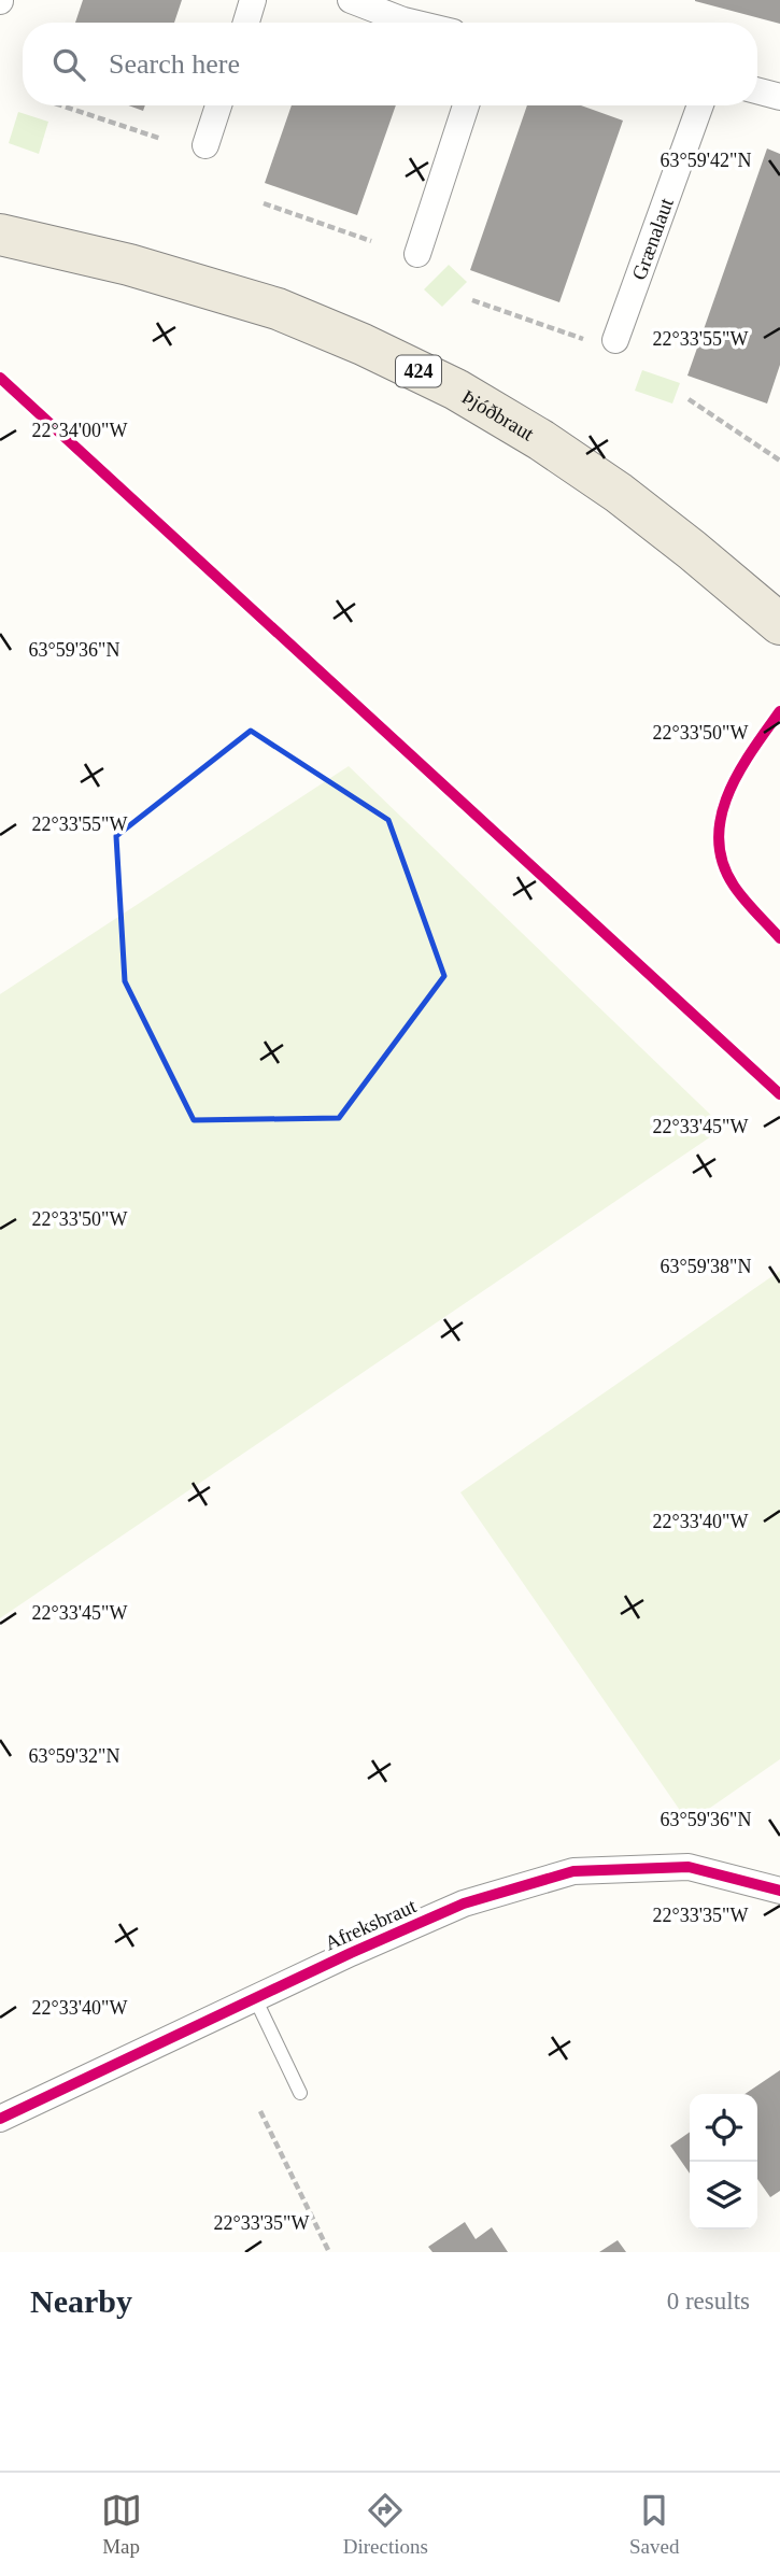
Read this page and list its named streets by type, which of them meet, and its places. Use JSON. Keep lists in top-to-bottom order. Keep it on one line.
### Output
{"streets":{"main road":["424","Þjóðbraut"],"street":["Grænalaut","Afreksbraut"]},"page":{"search":"Search here","heading":["Nearby","0 results"],"nav":["Map","Directions","Saved"]},"coordinates":["63°59'42\"N","22°33'55\"W","22°34'00\"W","63°59'36\"N","22°33'50\"W","22°33'45\"W","63°59'38\"N","22°33'40\"W","63°59'32\"N","22°33'35\"W"]}
